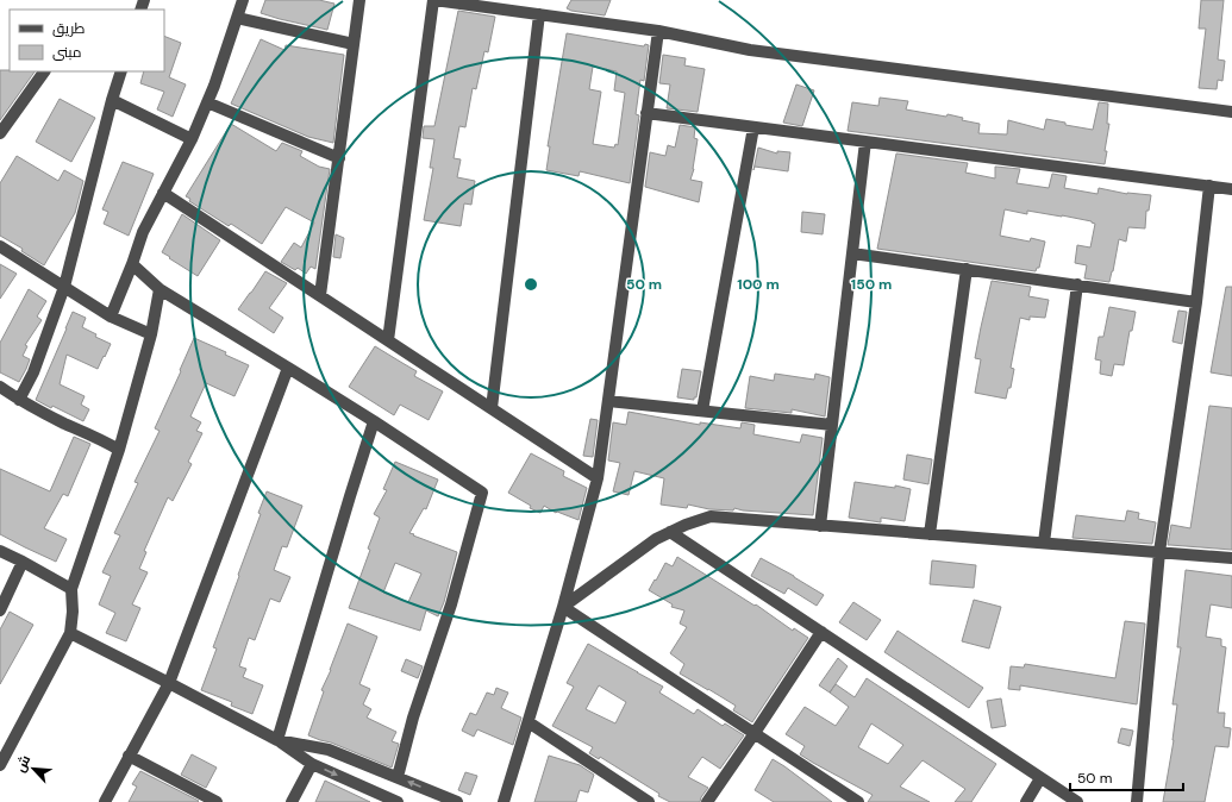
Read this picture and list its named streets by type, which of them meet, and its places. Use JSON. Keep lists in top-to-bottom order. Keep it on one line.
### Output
{"legend":["طريق","مبنى"],"scale_bar":"50 m","north":"top left","rings":["50 m","100 m","150 m"]}
